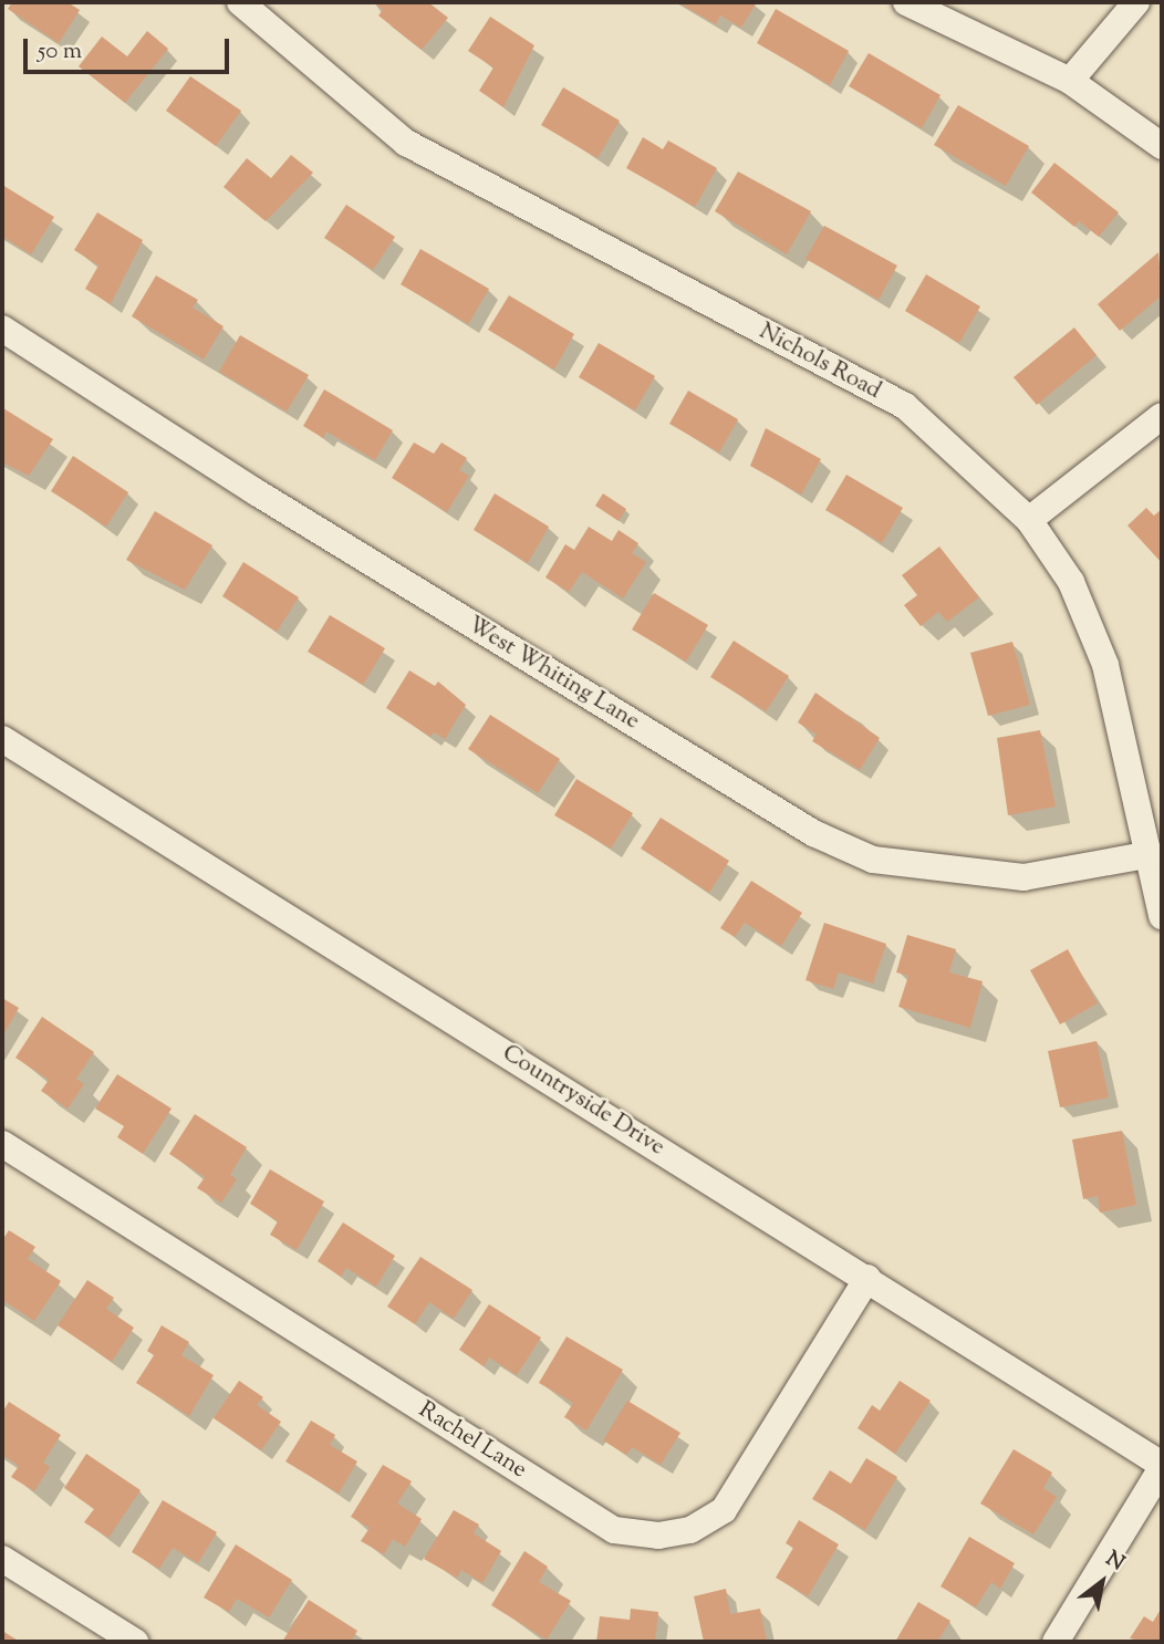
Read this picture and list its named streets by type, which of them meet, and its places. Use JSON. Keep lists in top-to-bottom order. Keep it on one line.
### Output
{"streets":{"street":["Nichols Road","West Whiting Lane","Countryside Drive","Rachel Lane"]},"crossings":[["Nichols Road","West Whiting Lane"],["Countryside Drive","Rachel Lane"]],"scale_bar":"50 m","north":"top right"}
